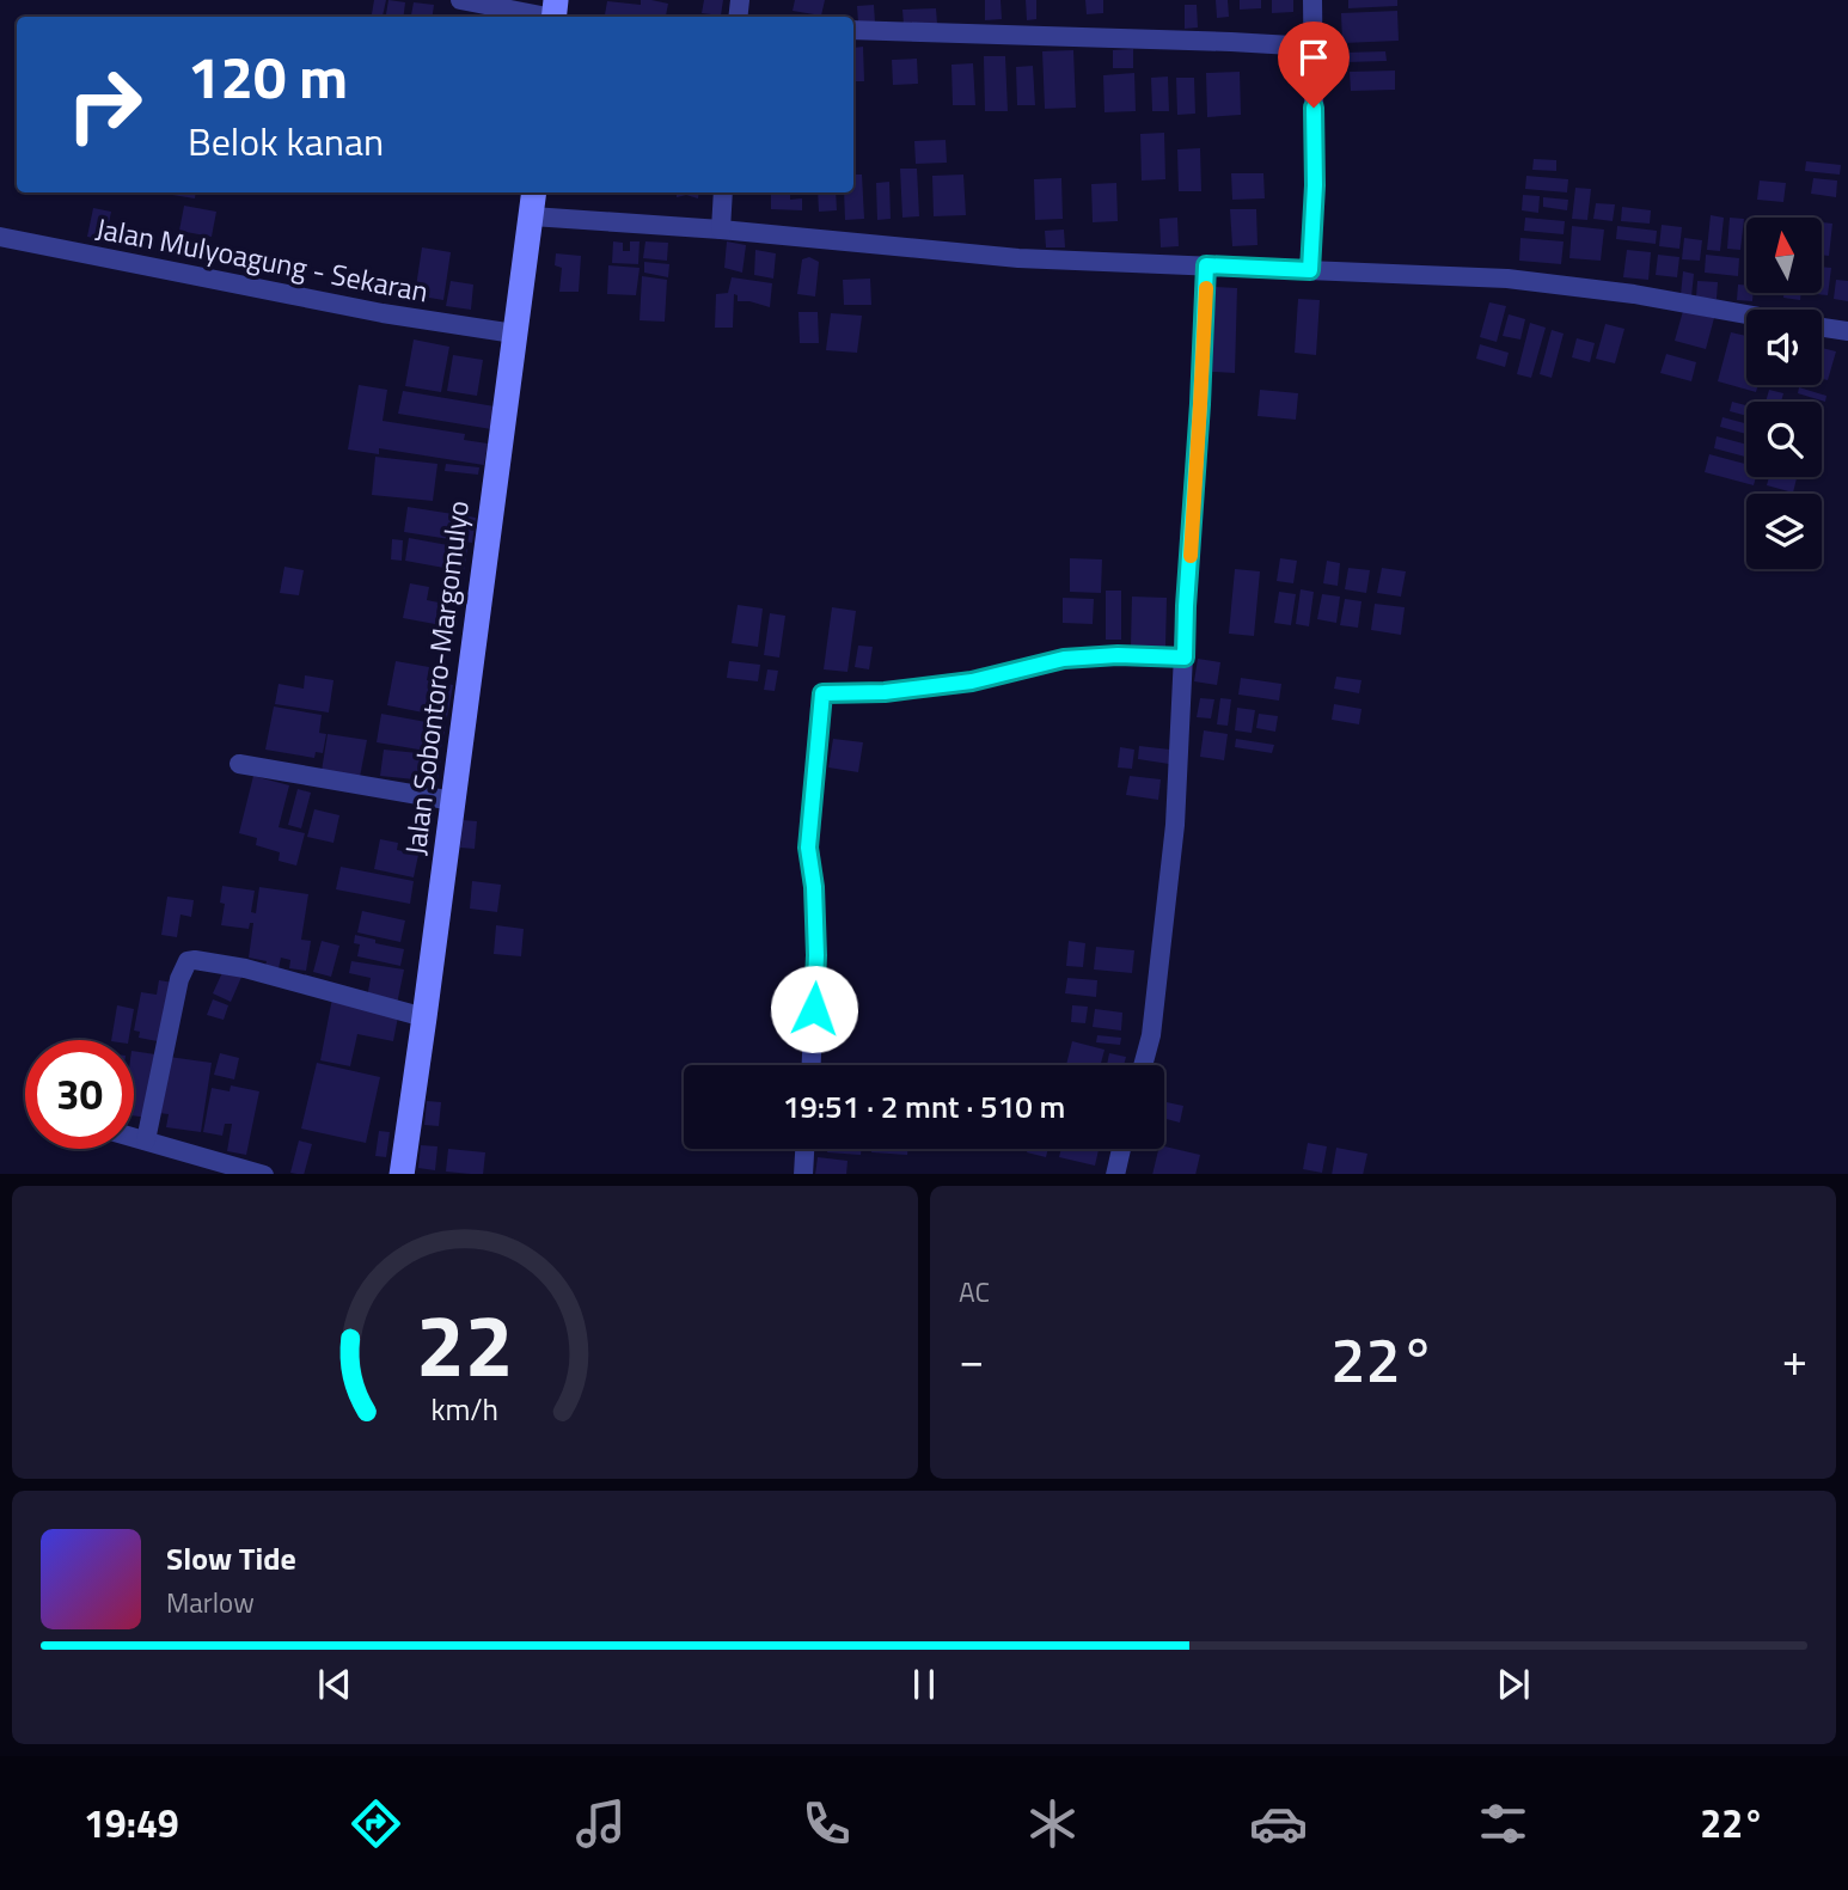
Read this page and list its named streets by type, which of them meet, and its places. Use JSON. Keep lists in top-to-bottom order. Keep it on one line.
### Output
{"streets":{"street":["Jalan Mulyoagung - Sekaran","Jalan Sobontoro-Margomulyo"]},"crossings":[["Jalan Mulyoagung - Sekaran","Jalan Sobontoro-Margomulyo"]],"north":"top","page":{"turn":["120 m","Belok kanan"],"limit":"30","trip":"19:51 · 2 mnt · 510 m","tile":"AC","heat":["−","22°","+"],"song":["Slow Tide","Marlow"],"tabs":["19:49","22°"],"gauge":["22","km/h"]}}
